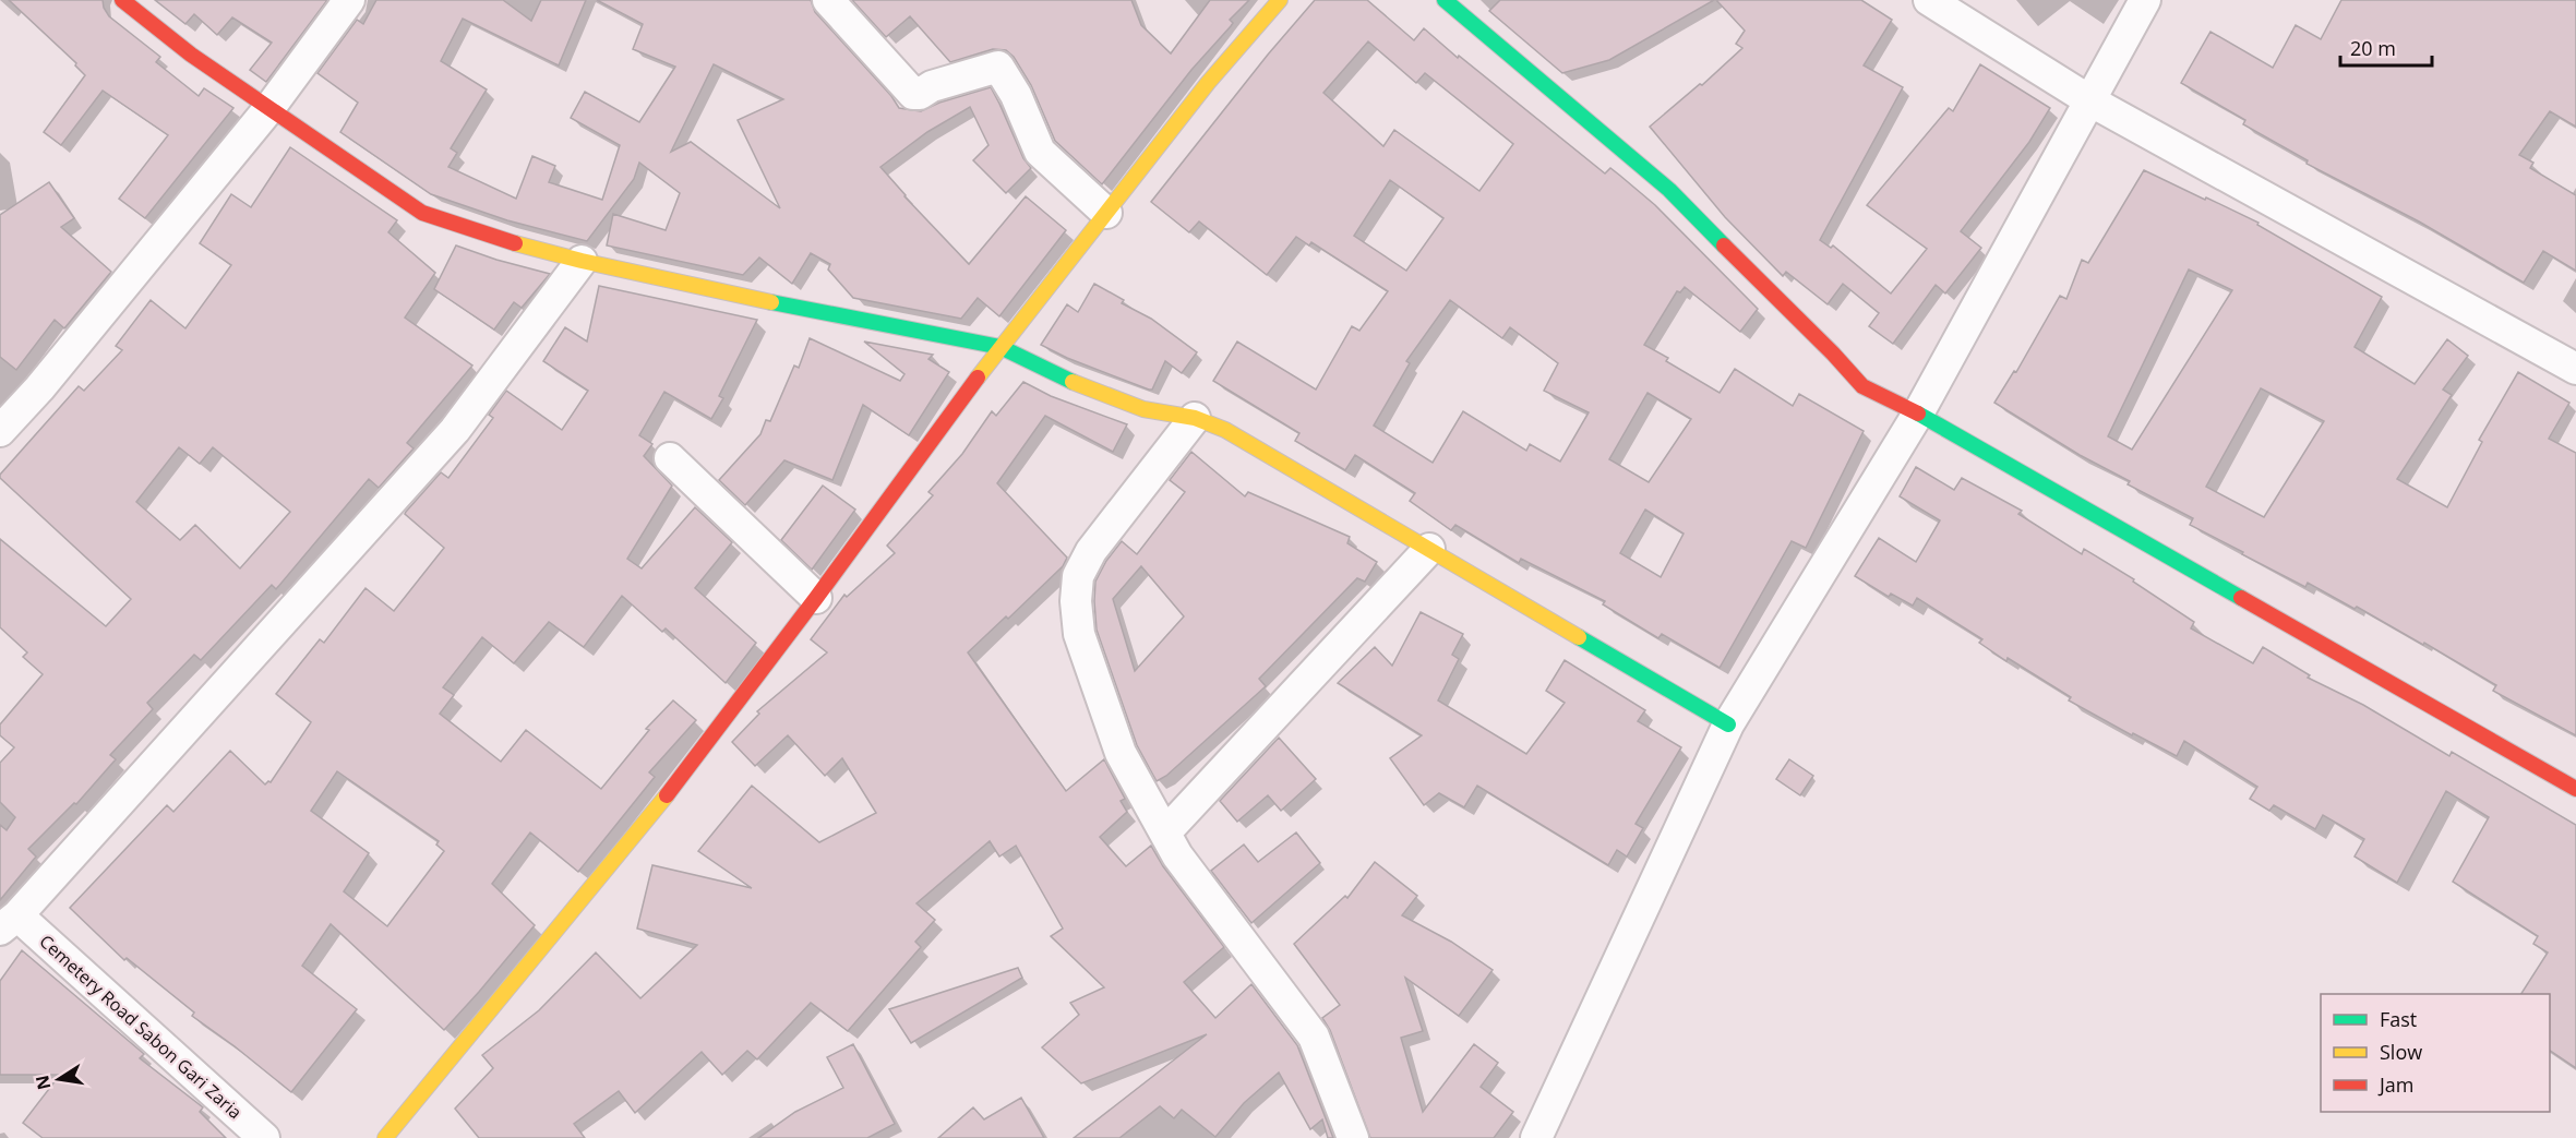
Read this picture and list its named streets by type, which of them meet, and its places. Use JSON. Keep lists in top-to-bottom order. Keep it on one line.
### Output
{"streets":{"street":["Cemetery Road Sabon Gari Zaria"]},"legend":["Fast","Slow","Jam"],"scale_bar":"20 m","north":"left"}
